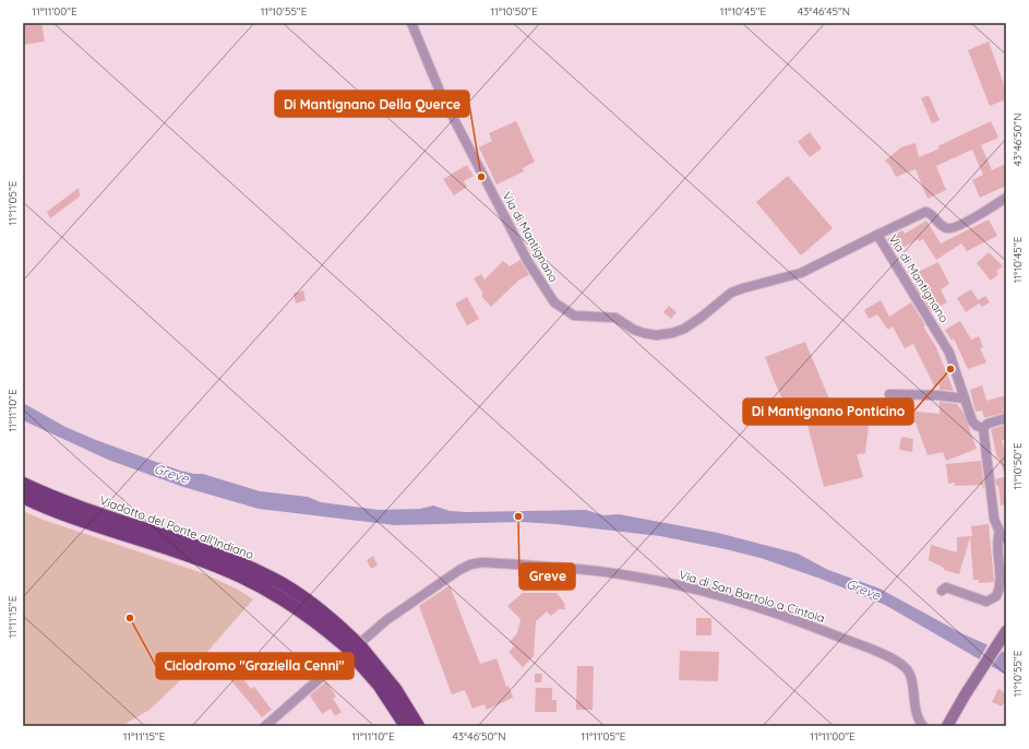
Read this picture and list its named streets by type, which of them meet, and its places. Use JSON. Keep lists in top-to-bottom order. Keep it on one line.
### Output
{"streets":{"highway":["Viadotto del Ponte all'Indiano"],"street":["Via di Mantignano","Via di San Bartolo a Cintoia"]},"crossings":[["Viadotto del Ponte all'Indiano","Via di San Bartolo a Cintoia"]],"water":["Greve"],"places":["Di Mantignano Della Querce","Di Mantignano Ponticino","Greve","Ciclodromo \"Graziella Cenni\""],"coordinates":["11°11'00\"E","11°10'55\"E","11°10'50\"E","11°10'45\"E","43°46'45\"N","43°46'50\"N","11°11'05\"E","11°11'10\"E","11°11'15\"E"]}
